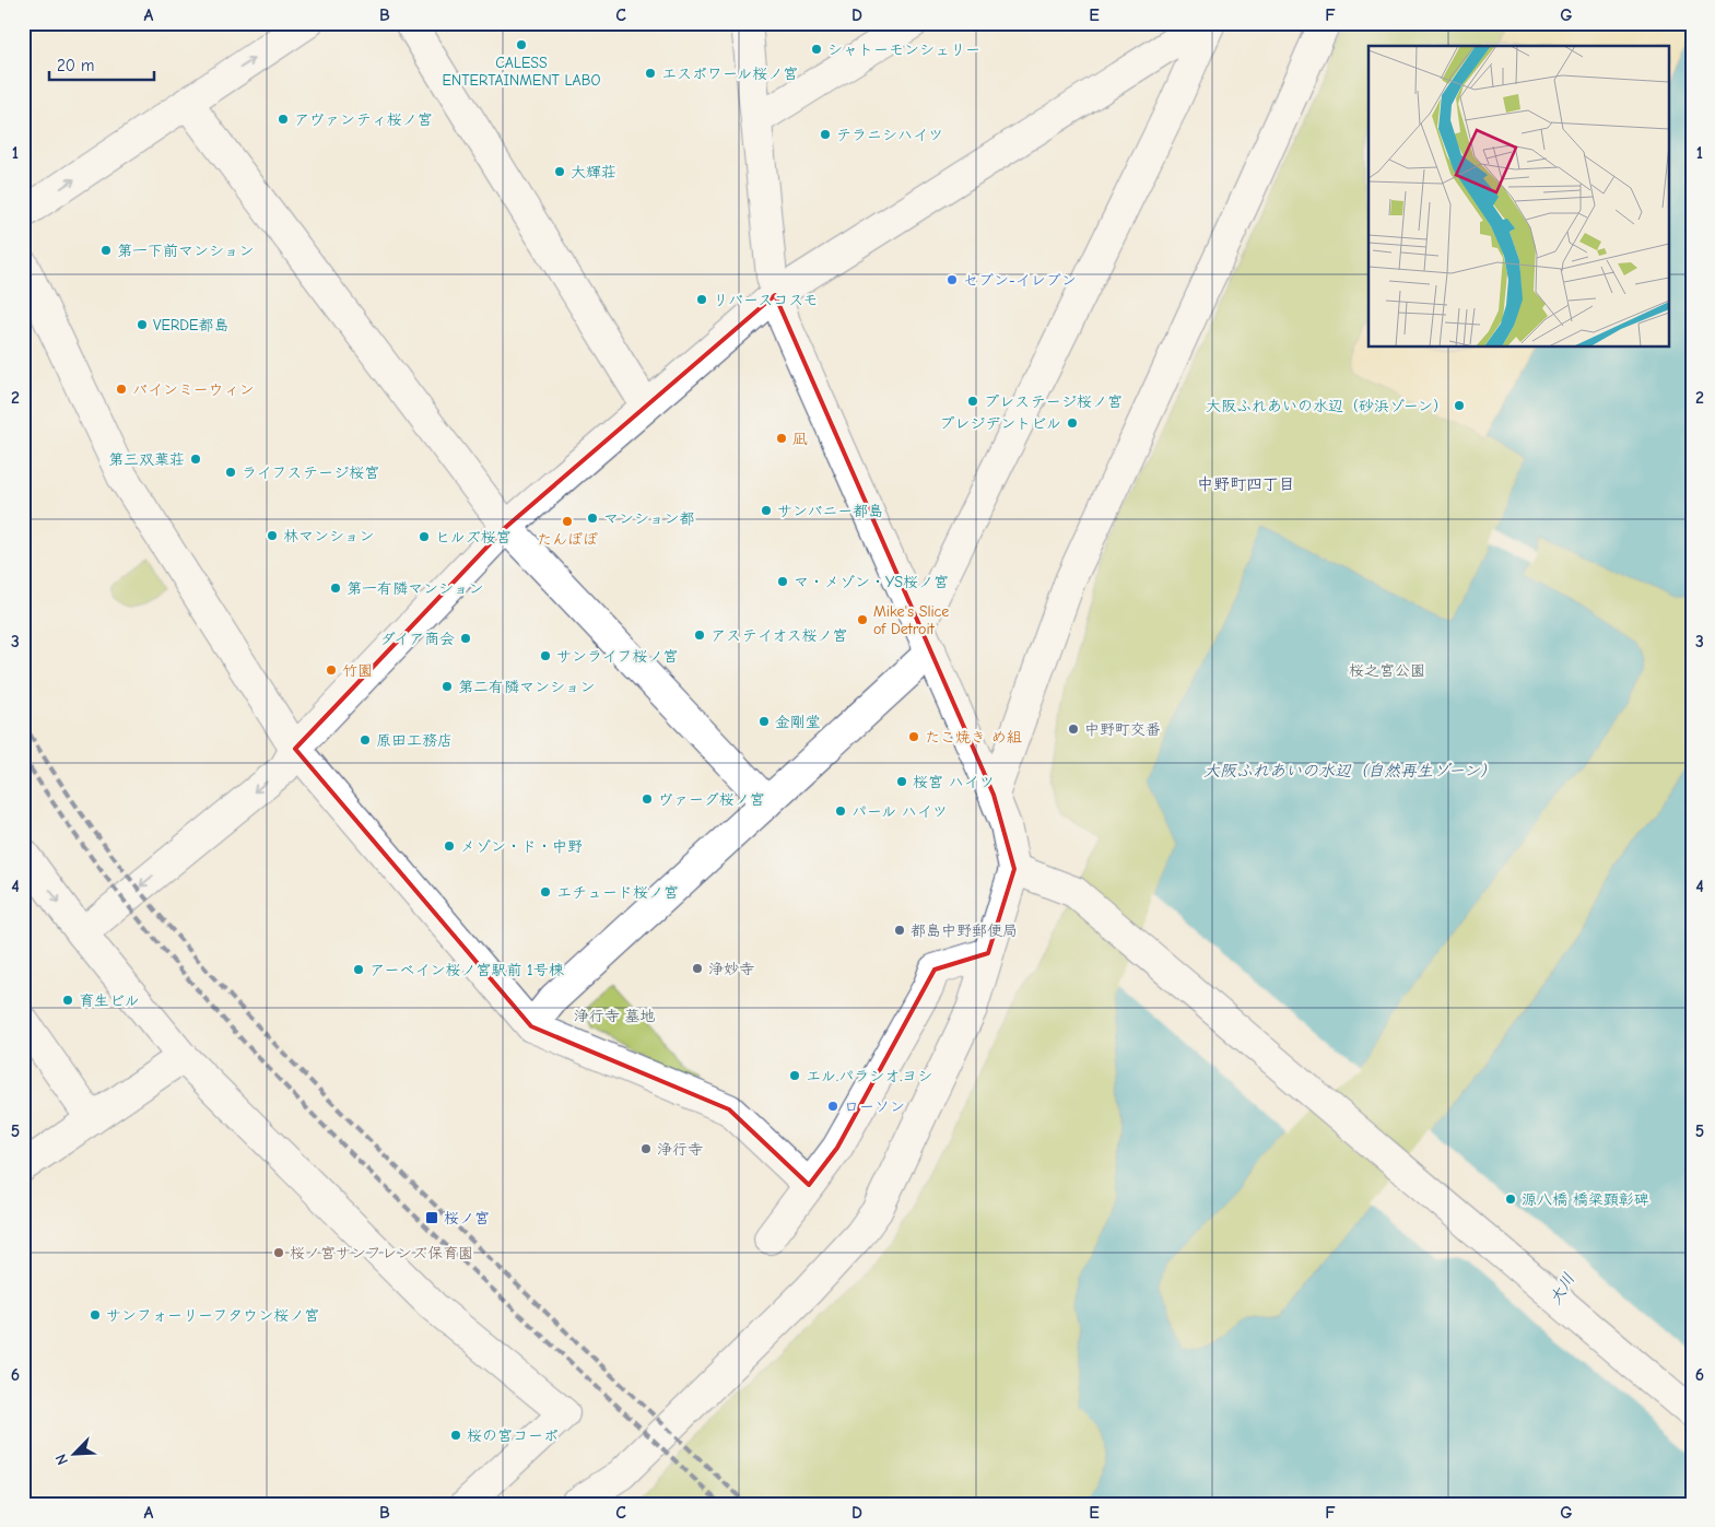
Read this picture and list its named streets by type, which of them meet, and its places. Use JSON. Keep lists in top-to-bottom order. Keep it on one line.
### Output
{"districts":["中野町四丁目"],"water":["大阪ふれあいの水辺（自然再生ゾーン）","大川"],"parks":["桜之宮公園","浄行寺 墓地"],"places":{"other":["CALESS ENTERTAINMENT LABO","シャトーモンシェリー","エスポワール桜ノ宮","アヴァンティ桜ノ宮","テラニシハイツ","大輝荘","第一下前マンション","セブン-イレブン","リバースコスモ","VERDE都島","バインミーウィン","プレステージ桜ノ宮","大阪ふれあいの水辺（砂浜ゾーン）","プレジデントビル","凪","第三双葉荘","ライフステージ桜宮","サンバニー都島","マンション都","たんぽぽ","林マンション","ヒルズ桜宮","マ・メゾン・YS桜ノ宮","第一有隣マンション","Mike's Slice of Detroit","アステイオス桜ノ宮","ダイア商会","サンライフ桜ノ宮","竹園","第二有隣マンション","金剛堂","中野町交番","たこ焼き め組","原田工務店","桜宮 ハイツ","ヴァーグ桜ノ宮","パール ハイツ","メゾン・ド・中野","エチュード桜ノ宮","都島中野郵便局","浄妙寺","アーベイン桜ノ宮駅前 1号棟","育生ビル","エル.パラシオ.ヨシ","ローソン","浄行寺","源八橋 橋梁顕彰碑","桜ノ宮サンフレンズ保育園","サンフォーリーフタウン桜ノ宮","桜の宮コーポ"],"transit":["桜ノ宮"]},"scale_bar":"20 m","north":"bottom left","grid":{"columns":["A","B","C","D","E","F","G"],"rows":["1","2","3","4","5","6"]}}
